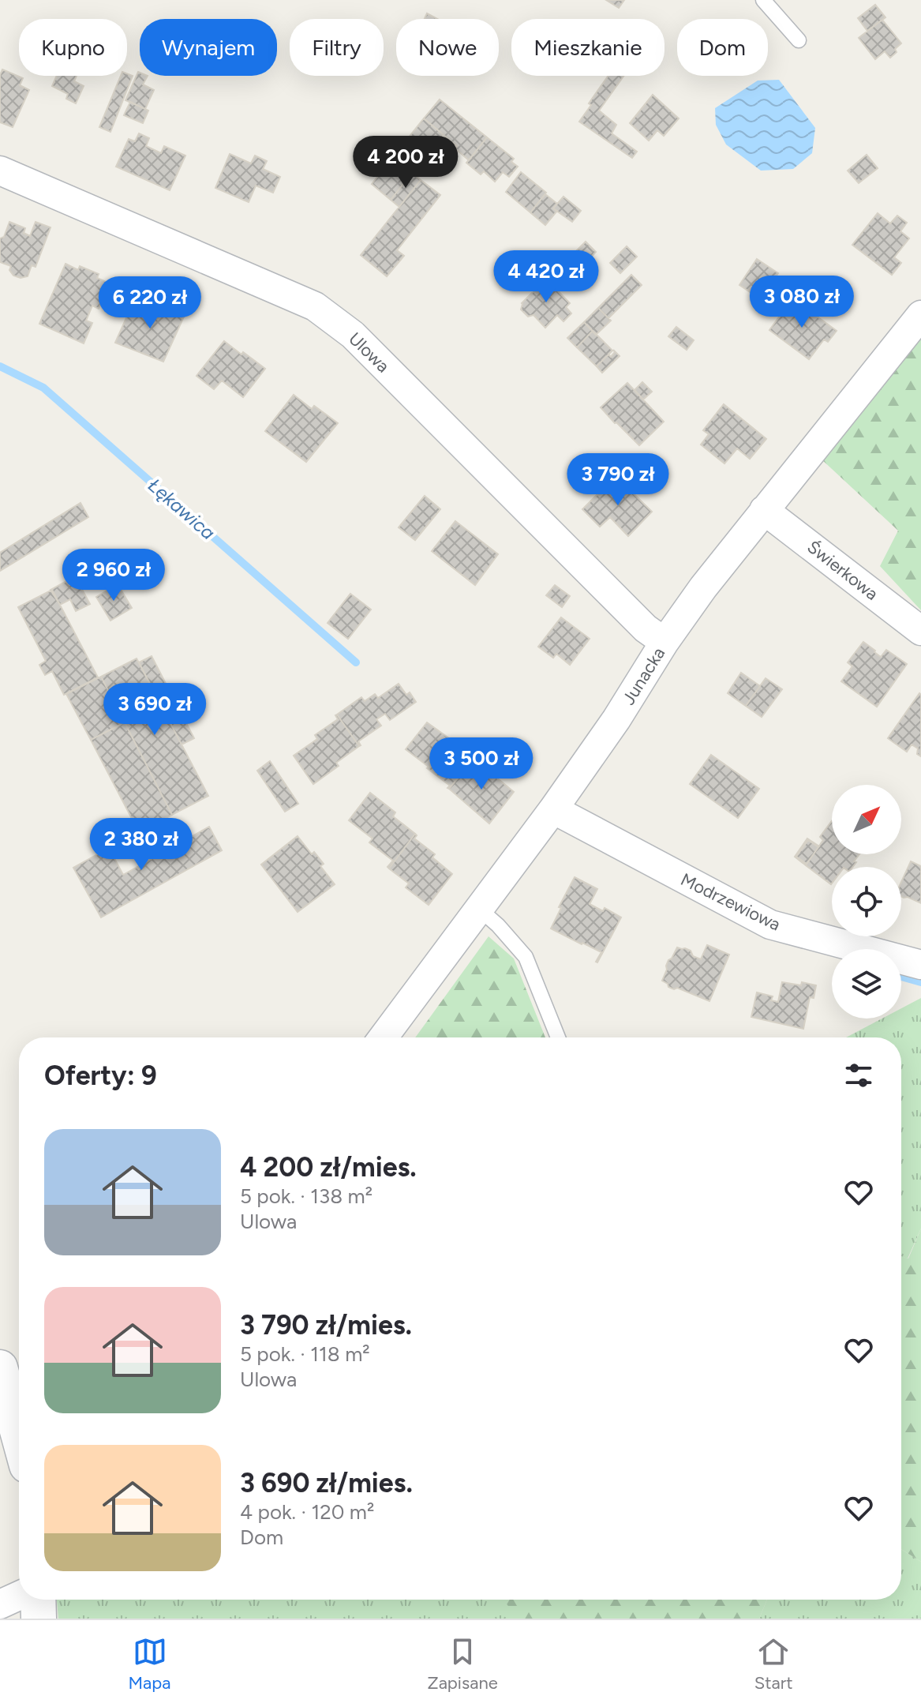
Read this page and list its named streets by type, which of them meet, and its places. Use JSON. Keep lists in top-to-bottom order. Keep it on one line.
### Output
{"streets":{"street":["Ulowa","Świerkowa","Junacka","Modrzewiowa"]},"crossings":[["Ulowa","Junacka"],["Świerkowa","Junacka"],["Junacka","Modrzewiowa"]],"water":["Łękawica"],"north":"top right","page":{"chip":["Kupno","Wynajem","Filtry","Nowe","Mieszkanie","Dom"],"price":["4 200 zł","4 420 zł","3 080 zł","6 220 zł","3 790 zł","2 960 zł","3 690 zł","3 500 zł","2 380 zł"],"heading":"Oferty: 9","list":[{"name":"4 200 zł/mies.","note":"5 pok. · 138 m² · Ulowa"},{"name":"3 790 zł/mies.","note":"5 pok. · 118 m² · Ulowa"},{"name":"3 690 zł/mies.","note":"4 pok. · 120 m² · Dom"}],"tabs":["Mapa","Zapisane","Start"]}}
